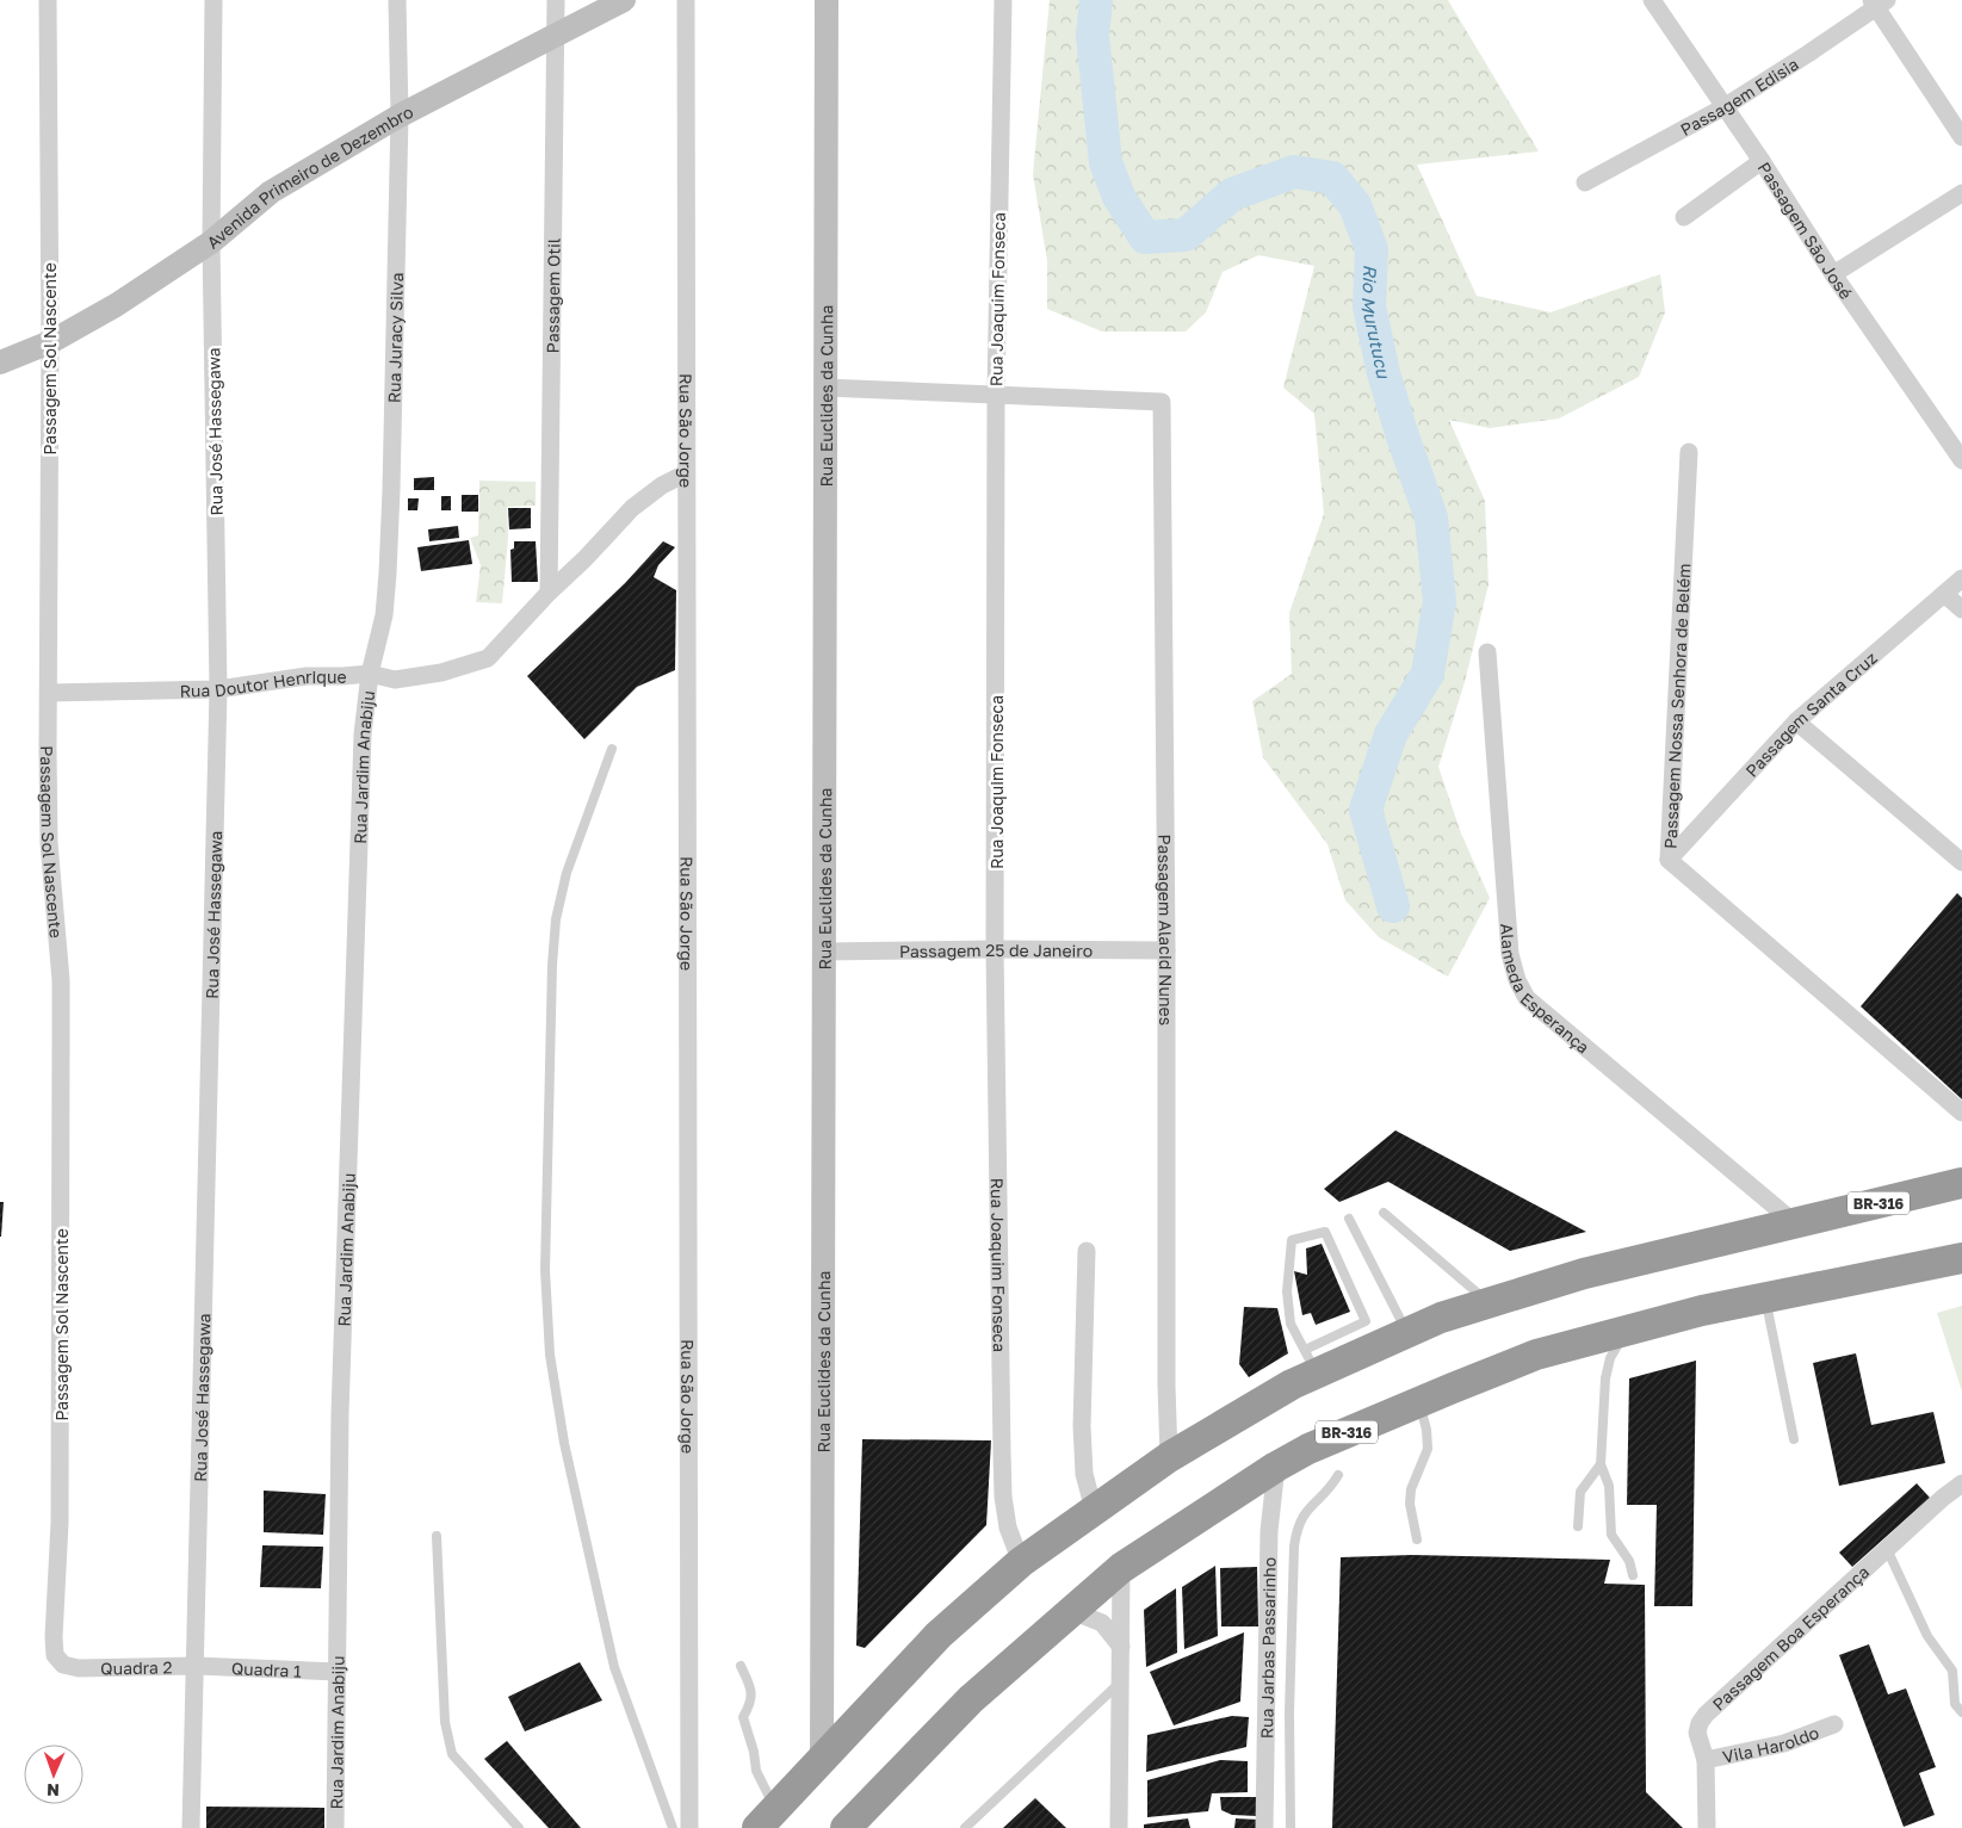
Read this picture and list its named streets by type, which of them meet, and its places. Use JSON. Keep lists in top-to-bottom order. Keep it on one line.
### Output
{"streets":{"highway":["BR-316"],"street":["Passagem Edisia","Avenida Primeiro de Dezembro","Passagem São José","Passagem Otil","Rua Joaquim Fonseca","Rua Juracy Silva","Passagem Sol Nascente","Rua Euclides da Cunha","Rua José Hassegawa","Rua São Jorge","Rua Doutor Henrique","Passagem Nossa Senhora de Belém","Passagem Santa Cruz","Rua Jardim Anabiju","Passagem Alacid Nunes","Passagem 25 de Janeiro","Alameda Esperança","Passagem Boa Esperança","Rua Jarbas Passarinho","Quadra 2","Quadra 1","Vila Haroldo"]},"crossings":[["Passagem Edisia","Passagem São José"],["Avenida Primeiro de Dezembro","Passagem Otil"],["Avenida Primeiro de Dezembro","Rua Juracy Silva"],["Avenida Primeiro de Dezembro","Passagem Sol Nascente"],["Avenida Primeiro de Dezembro","Rua José Hassegawa"],["Passagem Otil","Rua Doutor Henrique"],["Rua Joaquim Fonseca","Passagem Alacid Nunes"],["Rua Joaquim Fonseca","Passagem 25 de Janeiro"],["Rua Joaquim Fonseca","BR-316"],["Rua Juracy Silva","Rua Doutor Henrique"],["Rua Juracy Silva","Rua Jardim Anabiju"],["Passagem Sol Nascente","Rua Doutor Henrique"],["Passagem Sol Nascente","Quadra 2"],["Rua Euclides da Cunha","Passagem 25 de Janeiro"],["Rua Euclides da Cunha","BR-316"],["Rua José Hassegawa","Rua Doutor Henrique"],["Rua José Hassegawa","Quadra 2"],["Rua José Hassegawa","Quadra 1"],["Rua São Jorge","Rua Doutor Henrique"],["Rua Doutor Henrique","Rua Jardim Anabiju"],["Passagem Nossa Senhora de Belém","Passagem Santa Cruz"],["Rua Jardim Anabiju","Quadra 1"],["Passagem Alacid Nunes","Passagem 25 de Janeiro"],["Passagem Alacid Nunes","BR-316"],["Alameda Esperança","BR-316"],["BR-316","Rua Jarbas Passarinho"],["Passagem Boa Esperança","Vila Haroldo"],["Quadra 2","Quadra 1"]],"water":["Rio Murutucu"],"north":"bottom"}
